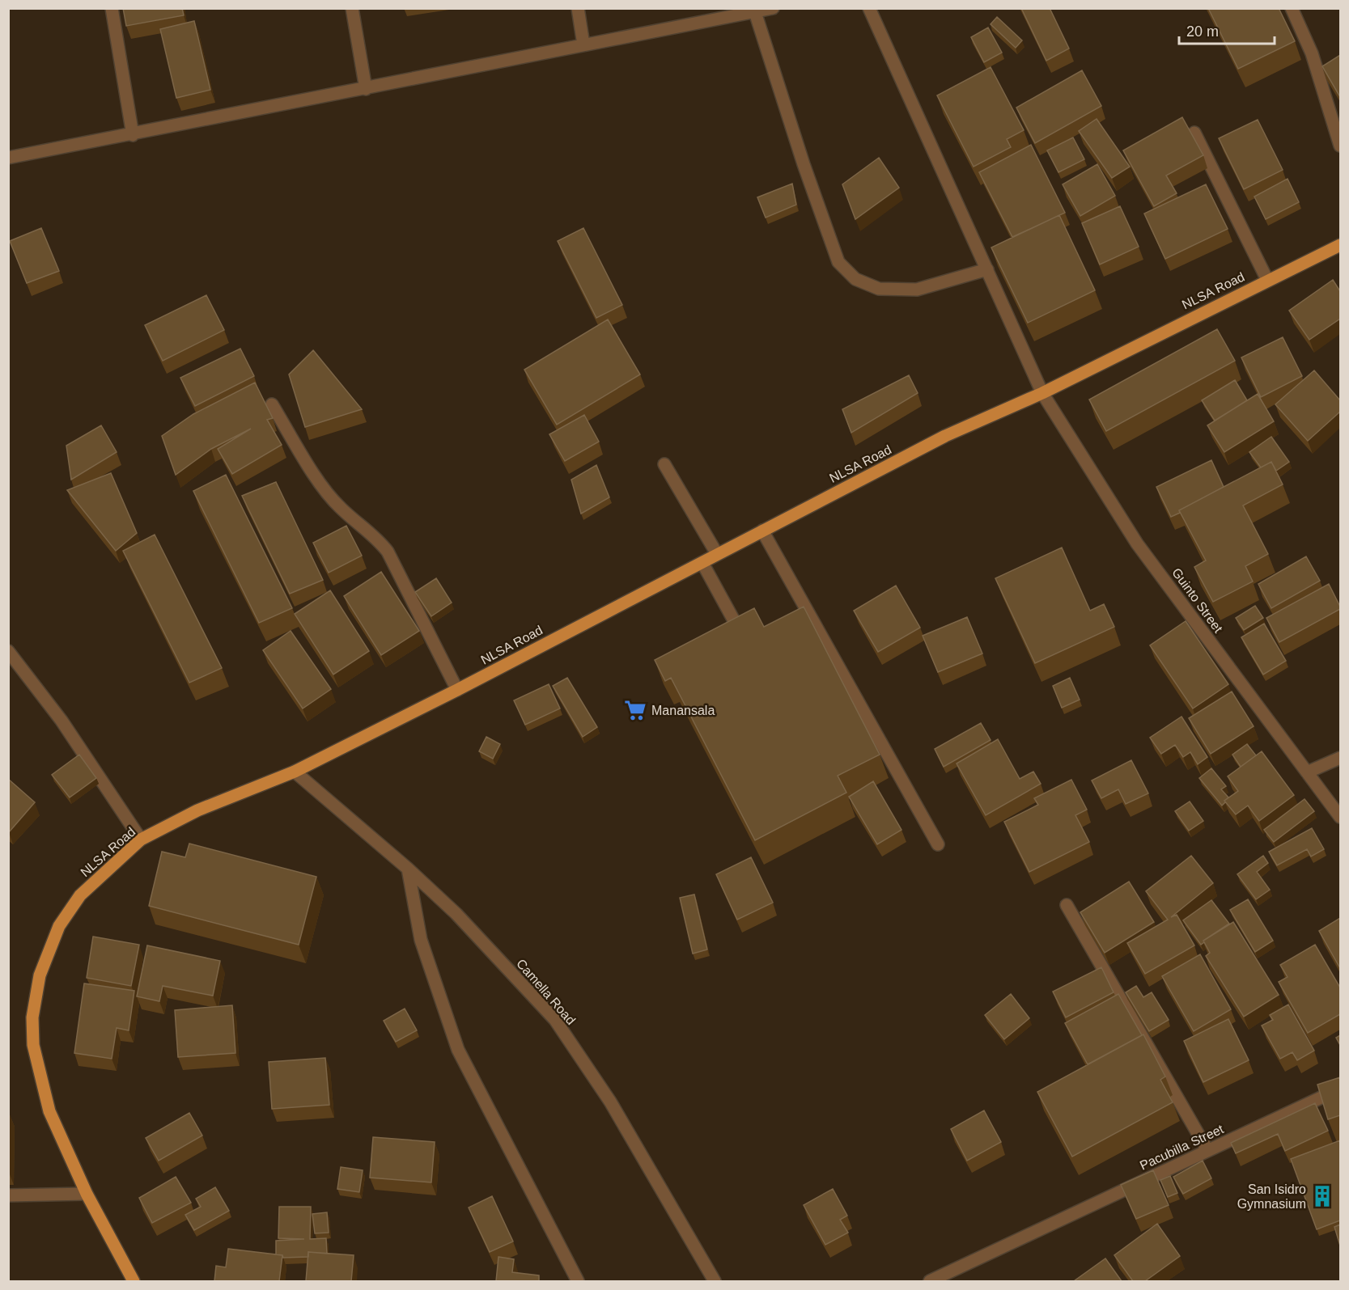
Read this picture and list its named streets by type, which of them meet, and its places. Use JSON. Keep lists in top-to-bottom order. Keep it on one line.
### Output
{"streets":{"main road":["NLSA Road"],"street":["Guinto Street","Camella Road","Pacubilla Street"]},"crossings":[["NLSA Road","Guinto Street"],["NLSA Road","Camella Road"]],"places":{"supermarket":["Manansala"],"building":["San Isidro Gymnasium"]},"scale_bar":"20 m"}
